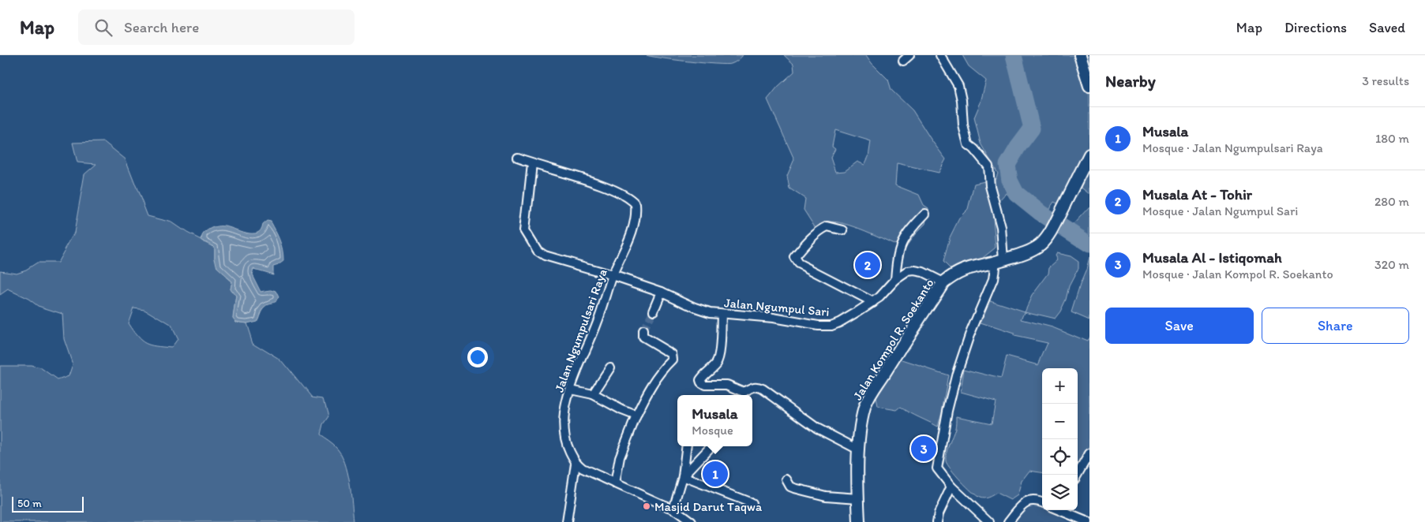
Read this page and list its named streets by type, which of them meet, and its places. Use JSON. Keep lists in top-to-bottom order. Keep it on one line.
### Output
{"streets":{"main road":["Jalan Kompol R. Soekanto"],"street":["Jalan Ngumpul Sari","Jalan Ngumpulsari Raya"]},"crossings":[["Jalan Ngumpul Sari","Jalan Ngumpulsari Raya"],["Jalan Ngumpul Sari","Jalan Kompol R. Soekanto"]],"places":["Masjid Darut Taqwa"],"scale_bar":"50 m","page":{"header":"Map","search":"Search here","nav":["Map","Directions","Saved"],"heading":["Nearby","3 results"],"list":[{"mark":"1","name":"Musala","note":"Mosque · Jalan Ngumpulsari Raya","value":"180 m"},{"mark":"2","name":"Musala At - Tohir","note":"Mosque · Jalan Ngumpul Sari","value":"280 m"},{"mark":"3","name":"Musala Al - Istiqomah","note":"Mosque · Jalan Kompol R. Soekanto","value":"320 m"}],"pins":["2","3","1"],"buttons":["Save","Share"],"map_buttons":["+","−"],"popup":["Musala","Mosque"],"scale":"50 m"}}
